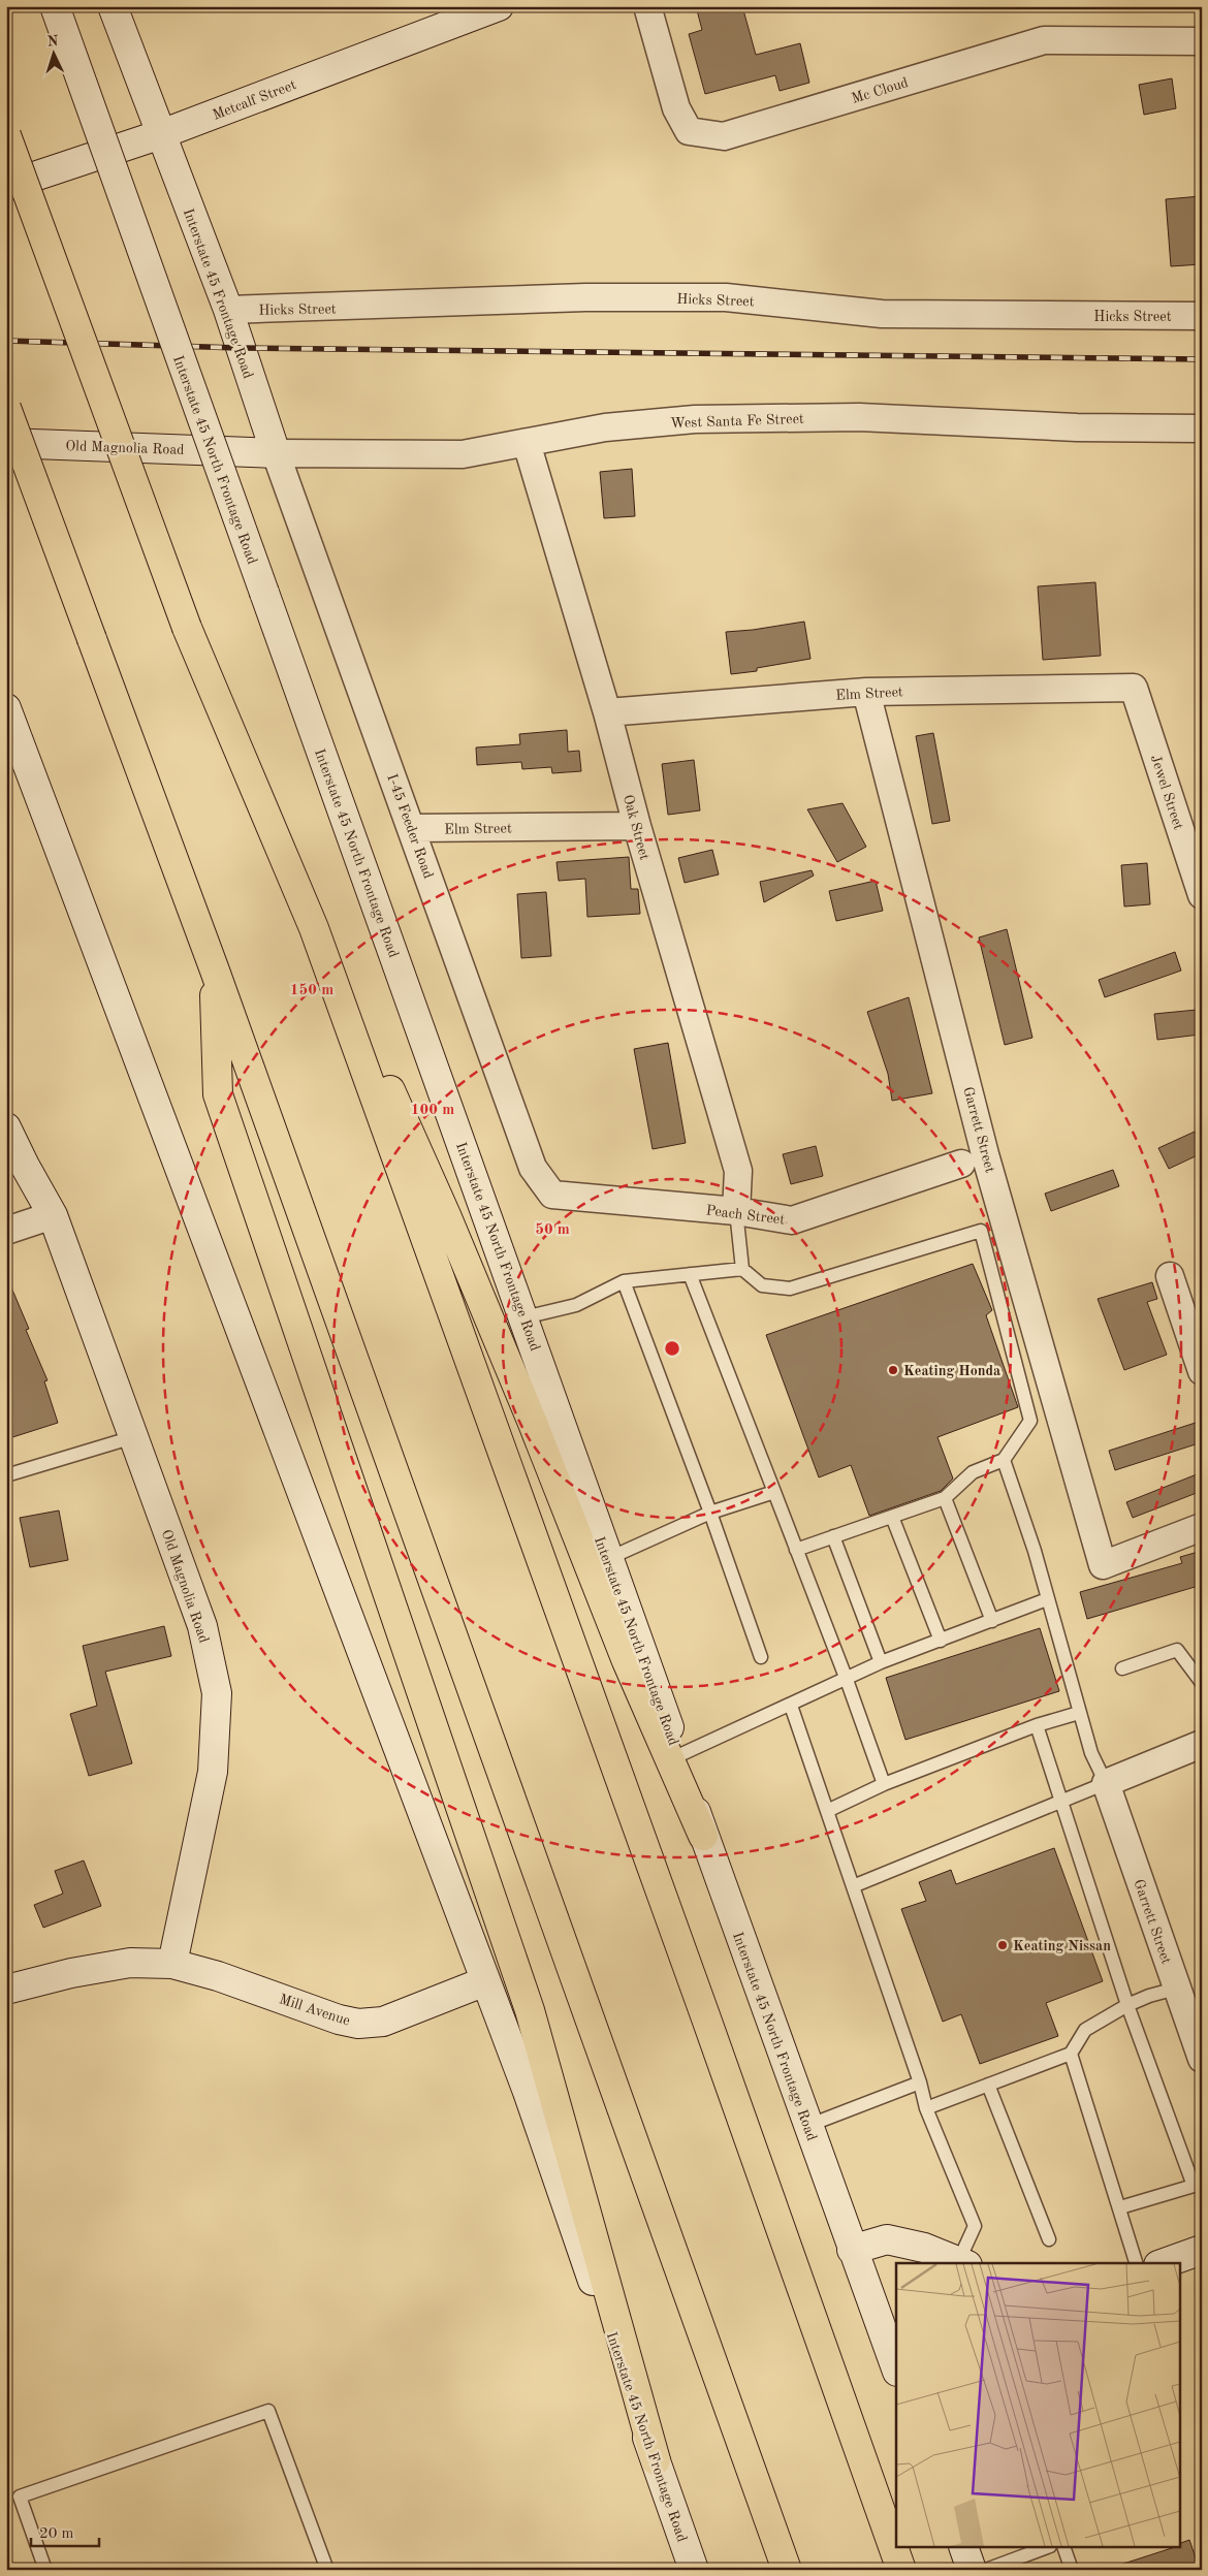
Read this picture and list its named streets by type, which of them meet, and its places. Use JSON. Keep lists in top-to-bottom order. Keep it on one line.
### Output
{"streets":{"main road":["Metcalf Street","Interstate 45 Frontage Road","Old Magnolia Road","Interstate 45 North Frontage Road","Mill Avenue"],"street":["Mc Cloud","Hicks Street","West Santa Fe Street","Elm Street","Jewel Street","I-45 Feeder Road","Oak Street","Garrett Street","Peach Street"]},"crossings":[["Metcalf Street","Interstate 45 Frontage Road"],["Interstate 45 Frontage Road","Hicks Street"],["Interstate 45 Frontage Road","West Santa Fe Street"],["Interstate 45 Frontage Road","Old Magnolia Road"],["Interstate 45 Frontage Road","I-45 Feeder Road"],["West Santa Fe Street","Old Magnolia Road"],["West Santa Fe Street","I-45 Feeder Road"],["West Santa Fe Street","Oak Street"],["Old Magnolia Road","I-45 Feeder Road"],["Old Magnolia Road","Mill Avenue"],["Interstate 45 North Frontage Road","Mill Avenue"],["Elm Street","Jewel Street"],["Elm Street","I-45 Feeder Road"],["Elm Street","Oak Street"],["Elm Street","Garrett Street"],["I-45 Feeder Road","Peach Street"],["Oak Street","Peach Street"]],"places":["Keating Honda","Keating Nissan"],"scale_bar":"20 m","north":"top","rings":["150 m","100 m","50 m"]}
